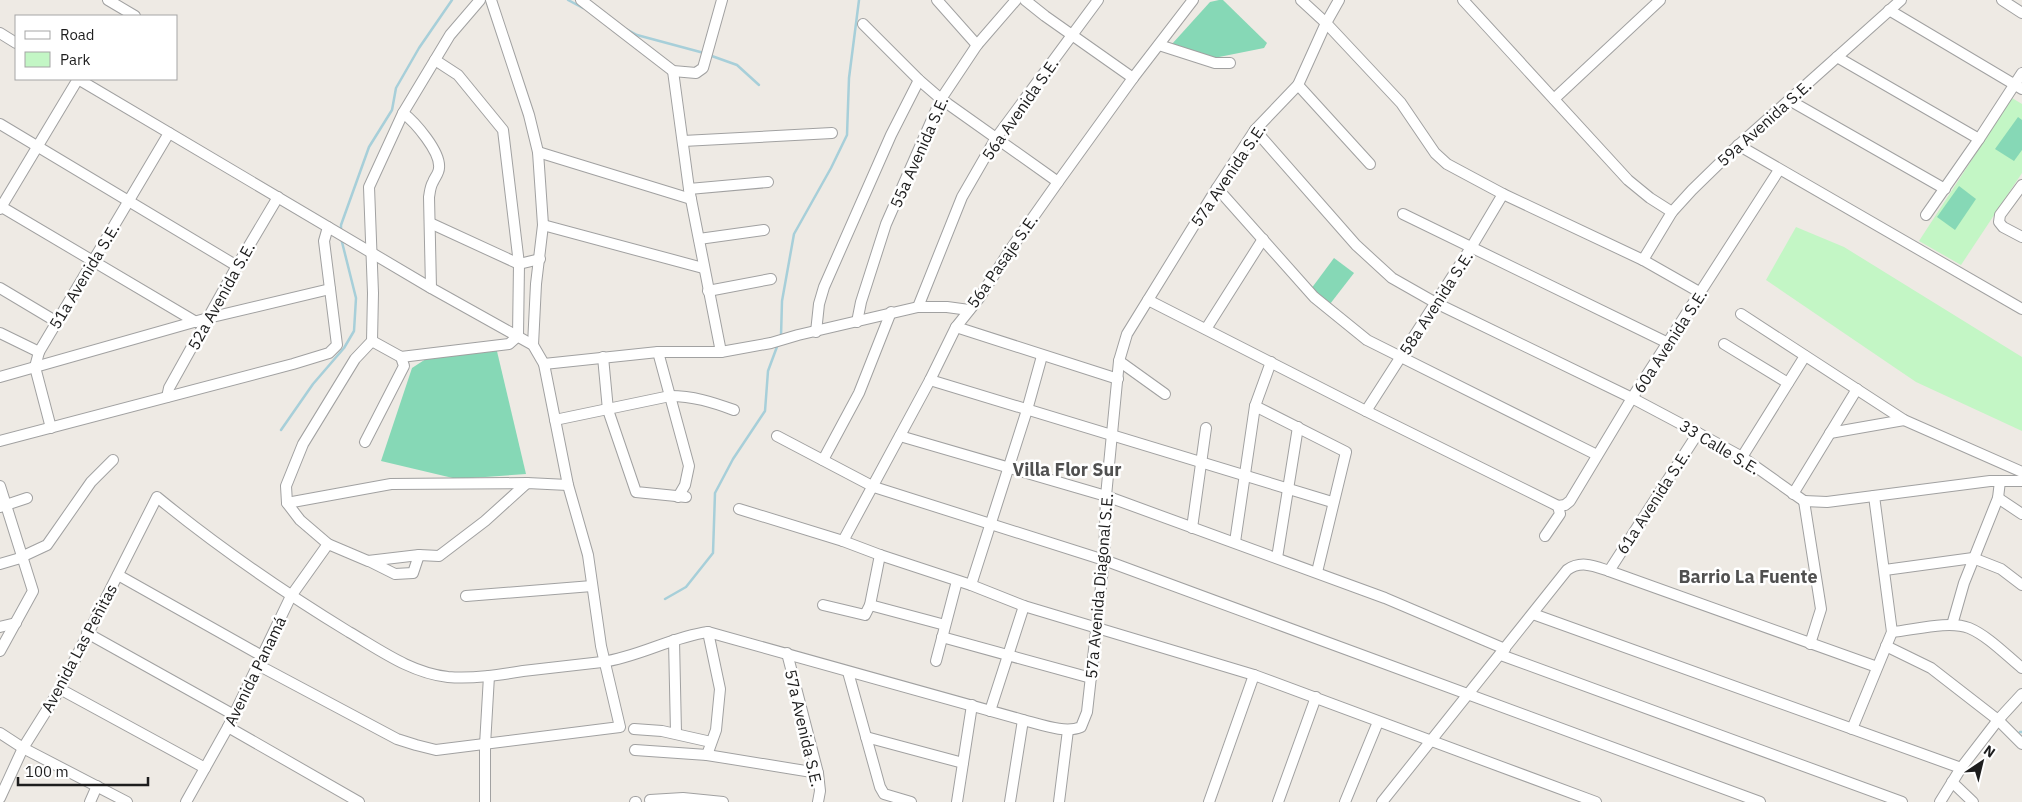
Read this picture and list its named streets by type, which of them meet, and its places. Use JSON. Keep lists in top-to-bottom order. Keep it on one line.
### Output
{"streets":{"street":["56a Avenida S.E.","59a Avenida S.E.","55a Avenida S.E.","57a Avenida S.E.","56a Pasaje S.E.","51a Avenida S.E.","52a Avenida S.E.","58a Avenida S.E.","60a Avenida S.E.","33 Calle S.E.","61a Avenida S.E.","57a Avenida Diagonal S.E.","Avenida Las Peñitas","Avenida Panamá"]},"crossings":[["57a Avenida S.E.","33 Calle S.E."],["57a Avenida S.E.","57a Avenida Diagonal S.E."],["58a Avenida S.E.","33 Calle S.E."],["60a Avenida S.E.","33 Calle S.E."],["33 Calle S.E.","61a Avenida S.E."],["Avenida Las Peñitas","Avenida Panamá"]],"districts":["Villa Flor Sur","Barrio La Fuente"],"legend":["Road","Park"],"scale_bar":"100 m","north":"top right"}
